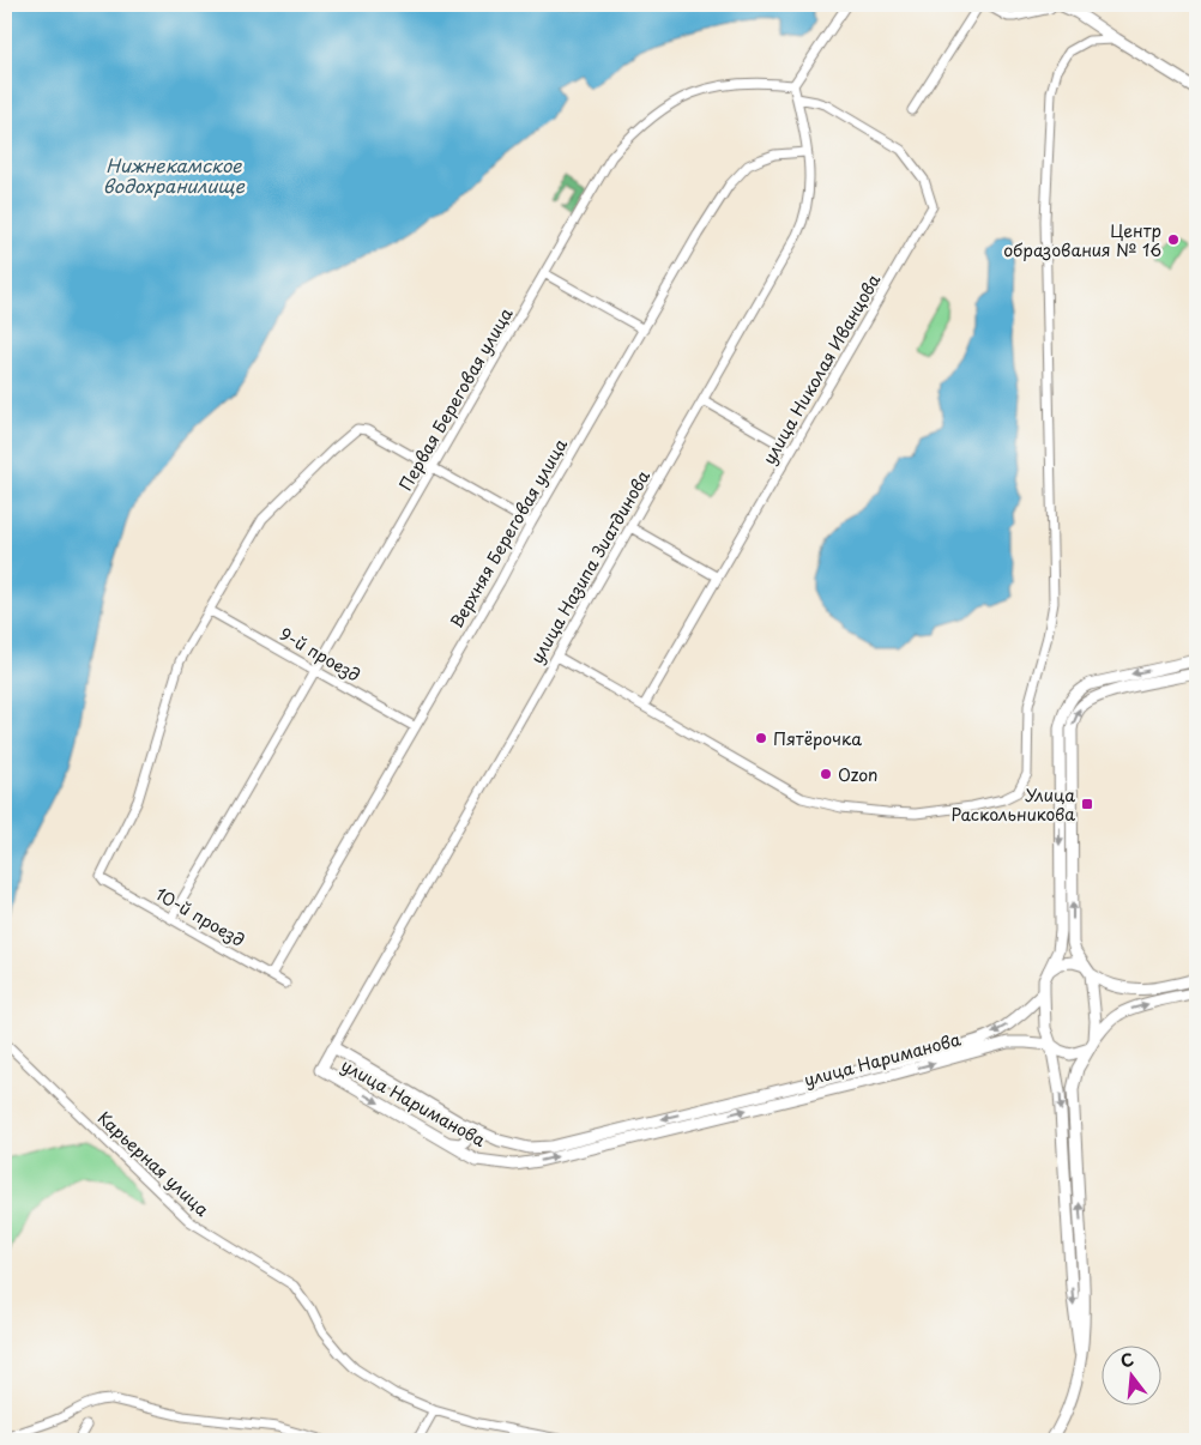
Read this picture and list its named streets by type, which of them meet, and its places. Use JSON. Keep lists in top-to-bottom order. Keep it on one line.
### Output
{"streets":{"main road":["улица Нариманова"],"street":["улица Николая Иванцова","Первая Береговая улица","Верхняя Береговая улица","улица Назипа Зиатдинова","9-й проезд","10-й проезд","Карьерная улица"]},"crossings":[["улица Николая Иванцова","улица Назипа Зиатдинова"],["Первая Береговая улица","улица Назипа Зиатдинова"],["Первая Береговая улица","9-й проезд"],["Первая Береговая улица","10-й проезд"],["Верхняя Береговая улица","улица Назипа Зиатдинова"],["Верхняя Береговая улица","9-й проезд"],["Верхняя Береговая улица","10-й проезд"],["улица Назипа Зиатдинова","улица Нариманова"],["9-й проезд","10-й проезд"]],"water":["Нижнекамское водохранилище"],"places":{"other":["Центр образования № 16","Пятёрочка","Ozon"],"transit":["Улица Раскольникова"]},"north":"top"}
